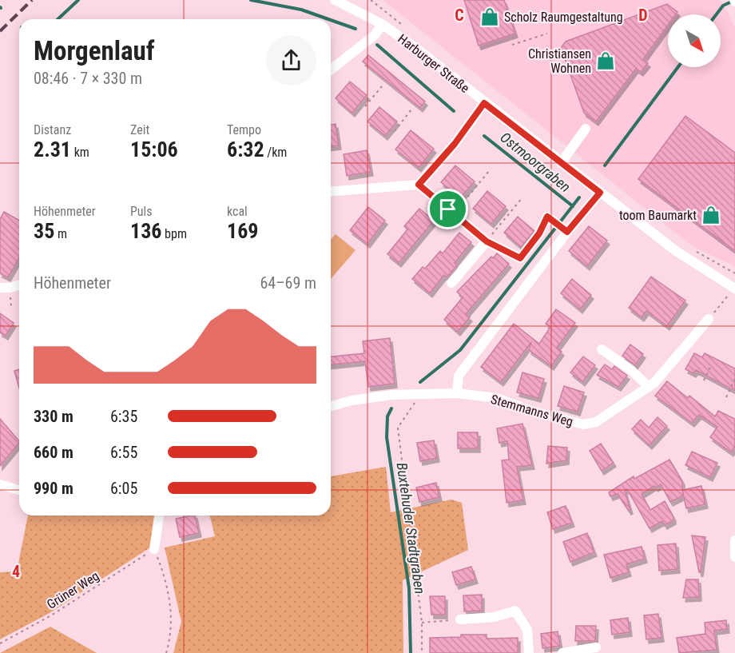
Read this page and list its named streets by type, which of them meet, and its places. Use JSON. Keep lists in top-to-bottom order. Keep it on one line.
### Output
{"streets":{"street":["Harburger Straße","Stemmanns Weg"],"path":["Grüner Weg"]},"water":["Ostmoorgraben","Buxtehuder Stadtgraben"],"places":{"shop":["Scholz Raumgestaltung","Christiansen Wohnen","toom Baumarkt"]},"north":"bottom right","page":{"heading":["Morgenlauf","08:46 · 7 × 330 m"],"stats":[["Distanz","2.31 km"],["Zeit","15:06"],["Tempo","6:32 /km"],["Höhenmeter","35 m"],["Puls","136 bpm"],["kcal","169"]],"chart":["Höhenmeter","64–69 m"],"list":[{"name":"330 m","note":"6:35"},{"name":"660 m","note":"6:55"},{"name":"990 m","note":"6:05"}]},"grid":{"columns":["C","D"],"rows":["4"]}}
